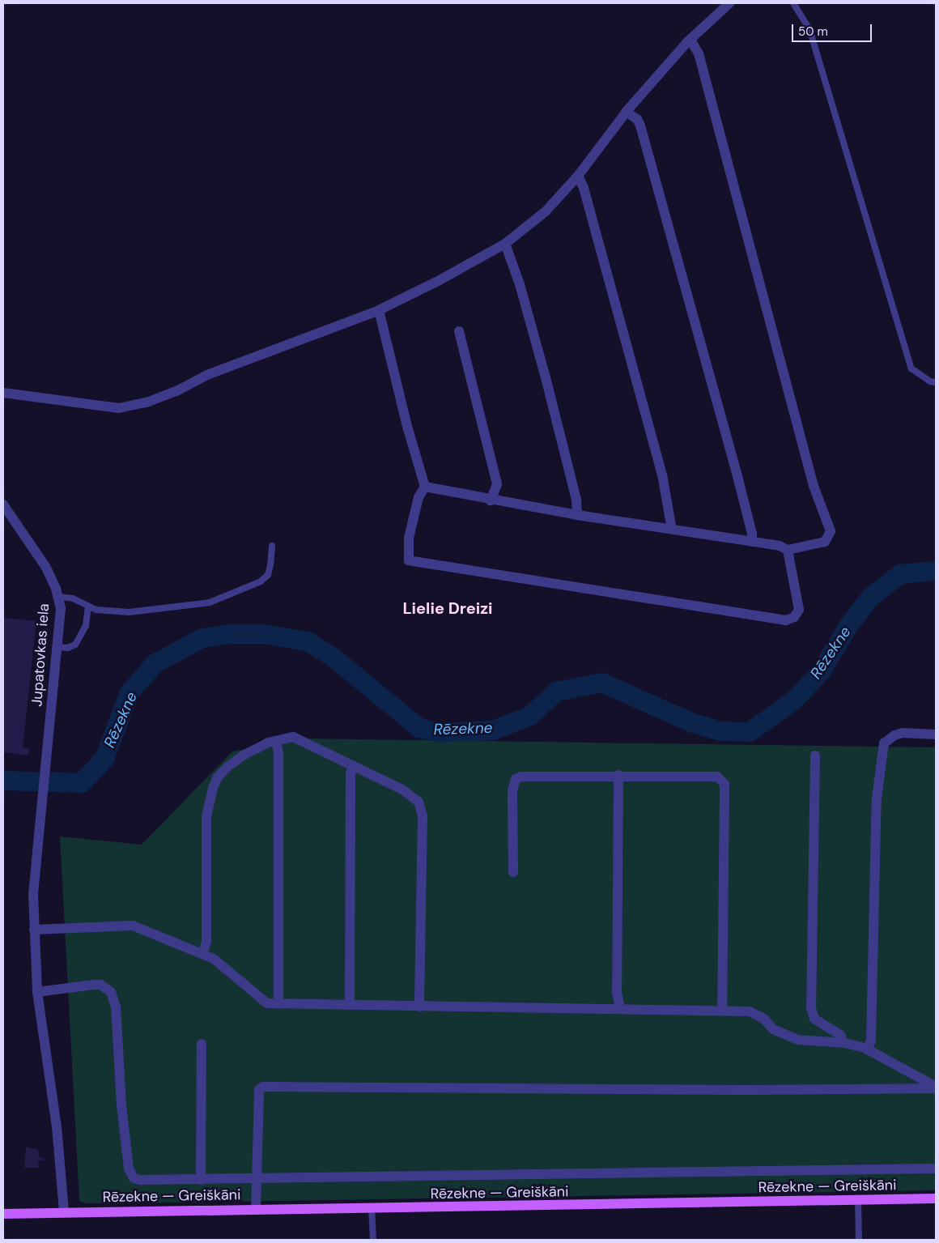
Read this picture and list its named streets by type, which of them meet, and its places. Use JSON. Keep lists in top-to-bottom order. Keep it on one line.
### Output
{"streets":{"main road":["Rēzekne — Greiškāni"],"street":["Jupatovkas iela"]},"crossings":[["Jupatovkas iela","Rēzekne — Greiškāni"]],"districts":["Lielie Dreizi"],"water":["Rēzekne"],"scale_bar":"50 m"}
